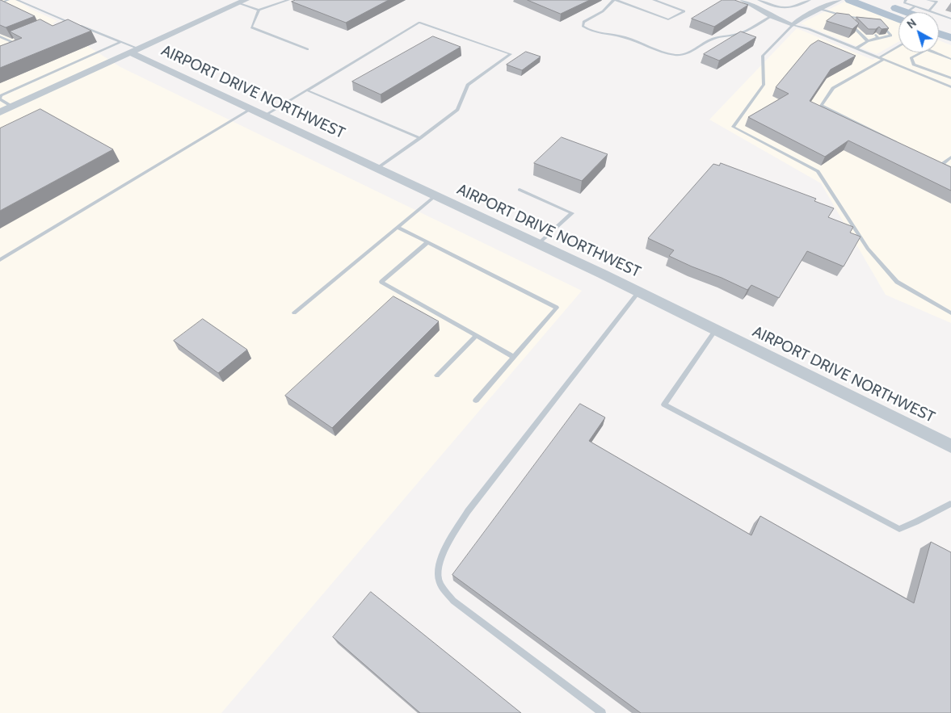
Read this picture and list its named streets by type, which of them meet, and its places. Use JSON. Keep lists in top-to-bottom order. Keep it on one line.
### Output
{"streets":{"street":["AIRPORT DRIVE NORTHWEST"]},"north":"top left"}
